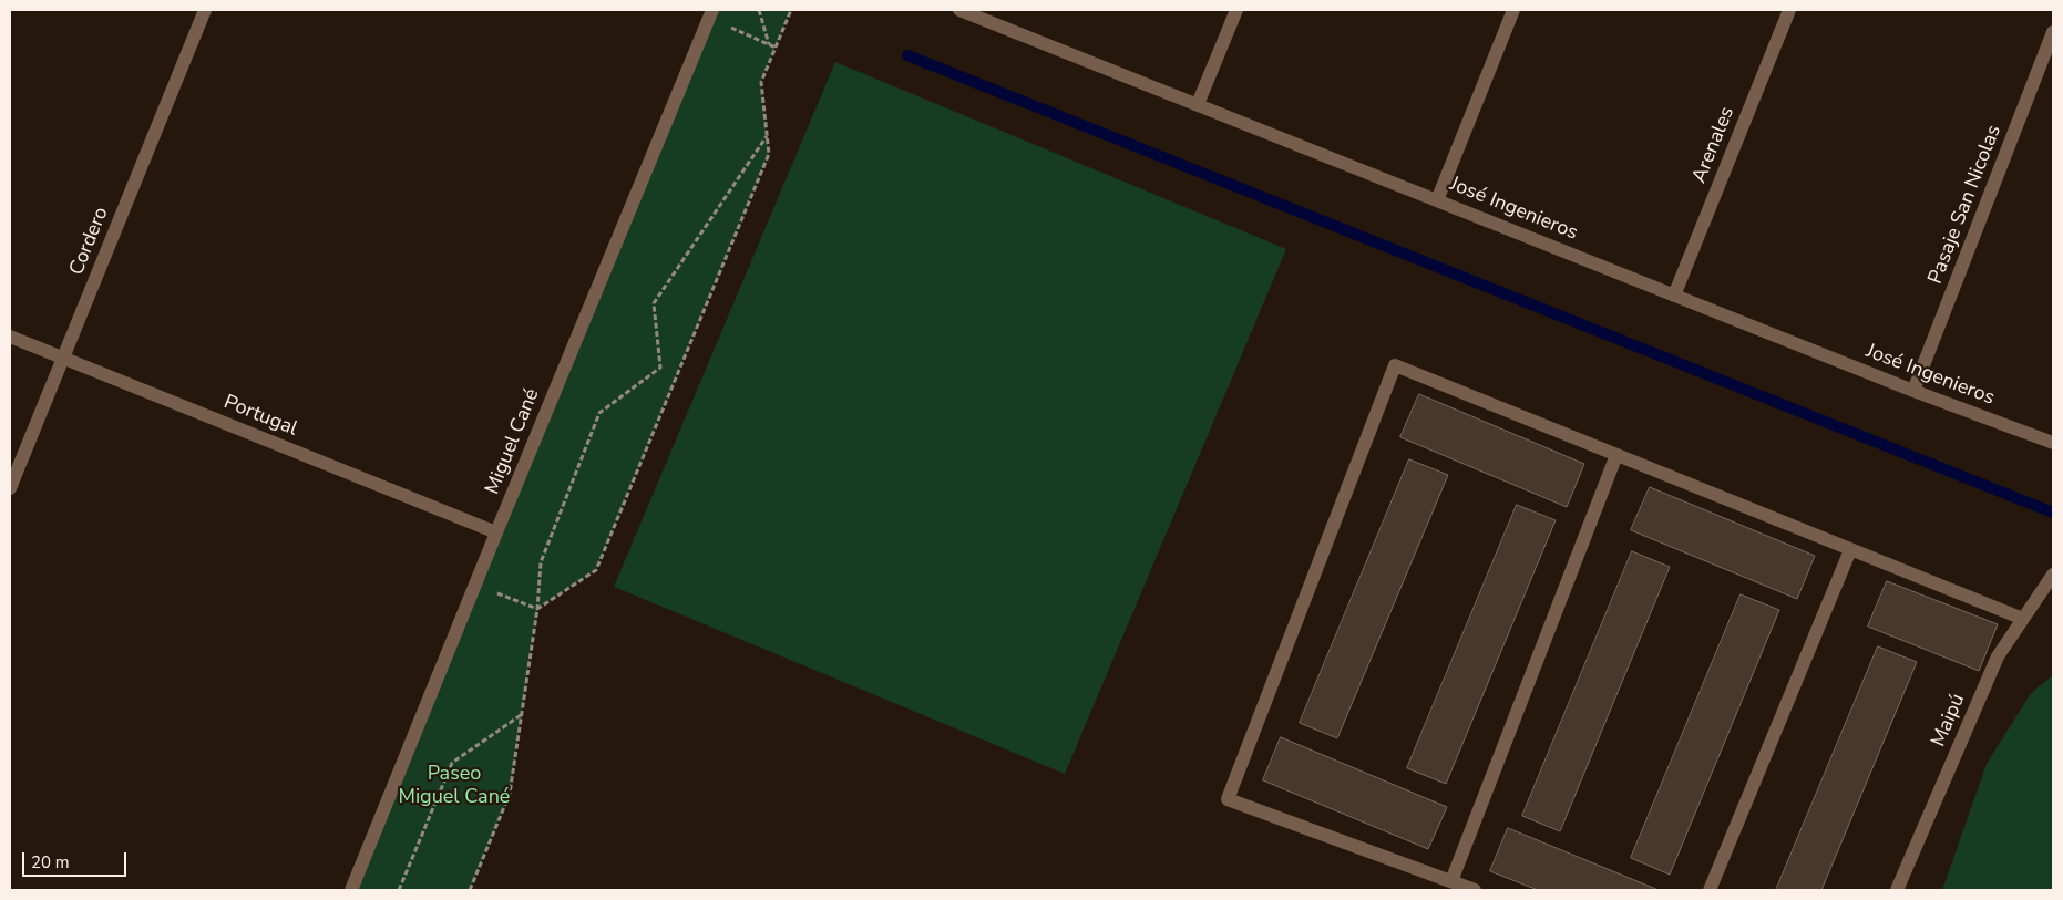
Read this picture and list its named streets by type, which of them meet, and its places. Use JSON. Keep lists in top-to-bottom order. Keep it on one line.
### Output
{"streets":{"street":["Arenales","Pasaje San Nicolas","José Ingenieros","Cordero","Portugal","Miguel Cané","Maipú"]},"crossings":[["Arenales","José Ingenieros"],["Pasaje San Nicolas","José Ingenieros"],["Cordero","Portugal"],["Portugal","Miguel Cané"]],"parks":["Paseo Miguel Cané"],"scale_bar":"20 m"}
